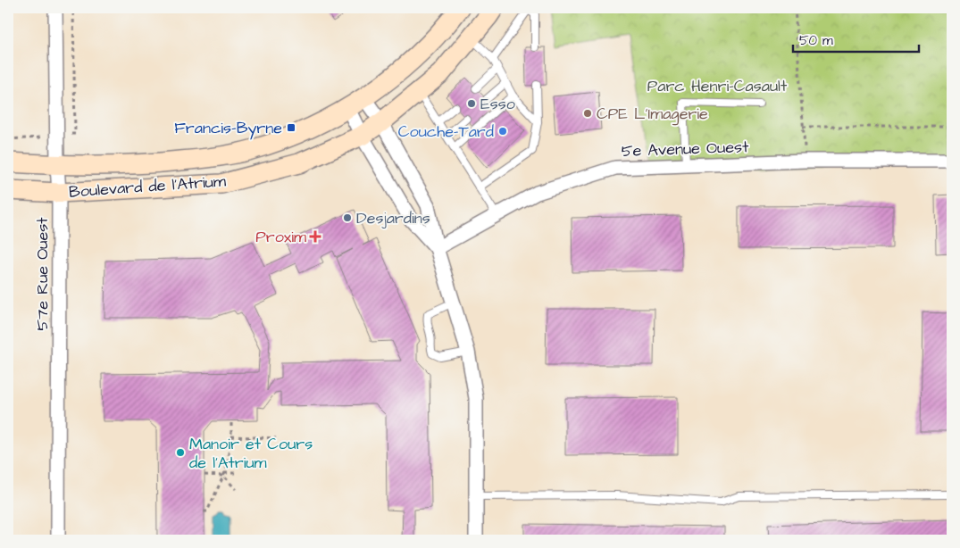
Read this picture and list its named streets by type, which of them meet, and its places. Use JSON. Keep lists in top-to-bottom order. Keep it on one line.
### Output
{"streets":{"street":["5e Avenue Ouest","Boulevard de l'Atrium","57e Rue Ouest"]},"crossings":[["Boulevard de l'Atrium","57e Rue Ouest"]],"parks":["Parc Henri-Casault"],"places":{"other":["Esso","CPE L'Imagerie","Couche-Tard","Desjardins","Manoir et Cours de l'Atrium"],"transit":["Francis-Byrne"],"health":["Proxim"]},"scale_bar":"50 m"}
